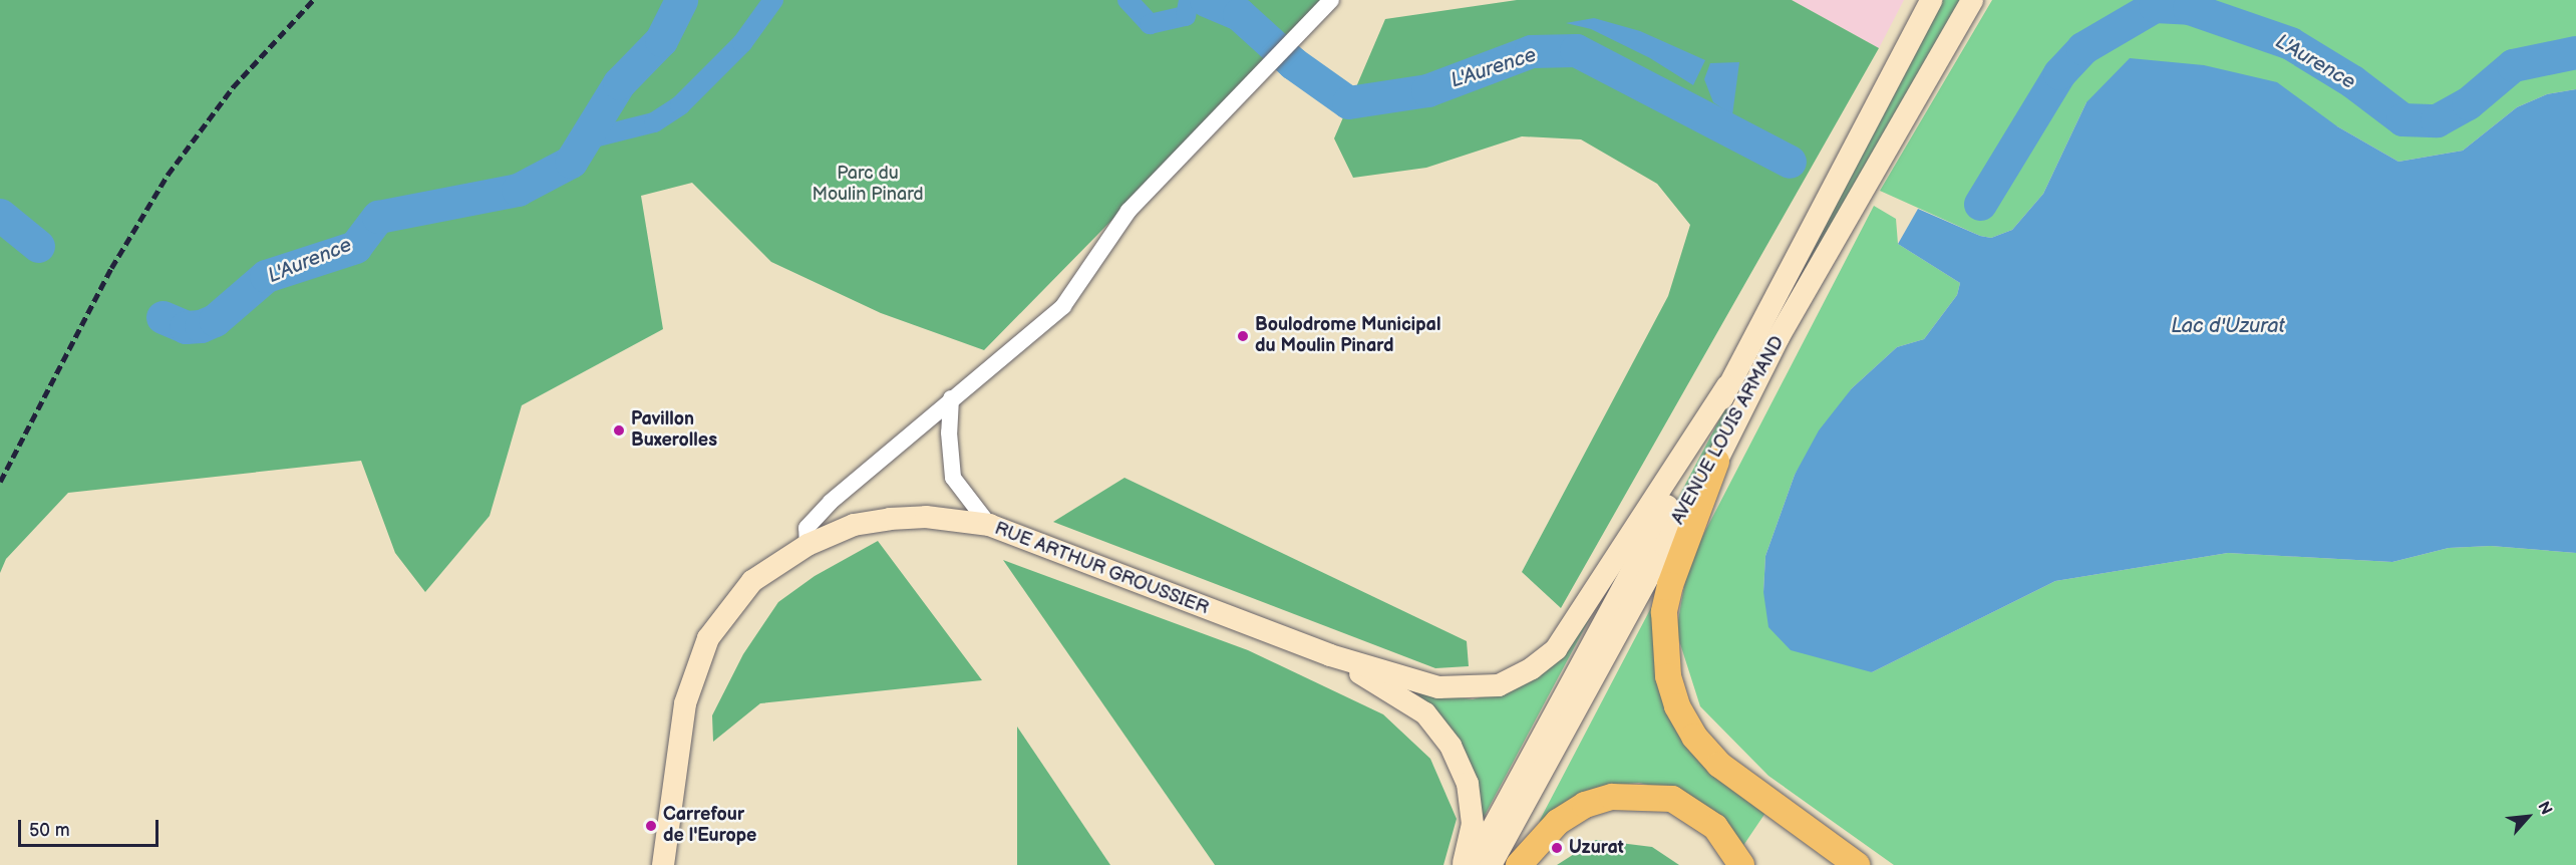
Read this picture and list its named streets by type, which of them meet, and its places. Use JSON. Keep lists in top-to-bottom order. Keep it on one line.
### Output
{"streets":{"main road":["AVENUE LOUIS ARMAND","RUE ARTHUR GROUSSIER"]},"water":["L'Aurence","Lac d'Uzurat"],"parks":["Parc du Moulin Pinard"],"places":["Boulodrome Municipal du Moulin Pinard","Pavillon Buxerolles","Carrefour de l'Europe","Uzurat"],"scale_bar":"50 m","north":"top right"}
